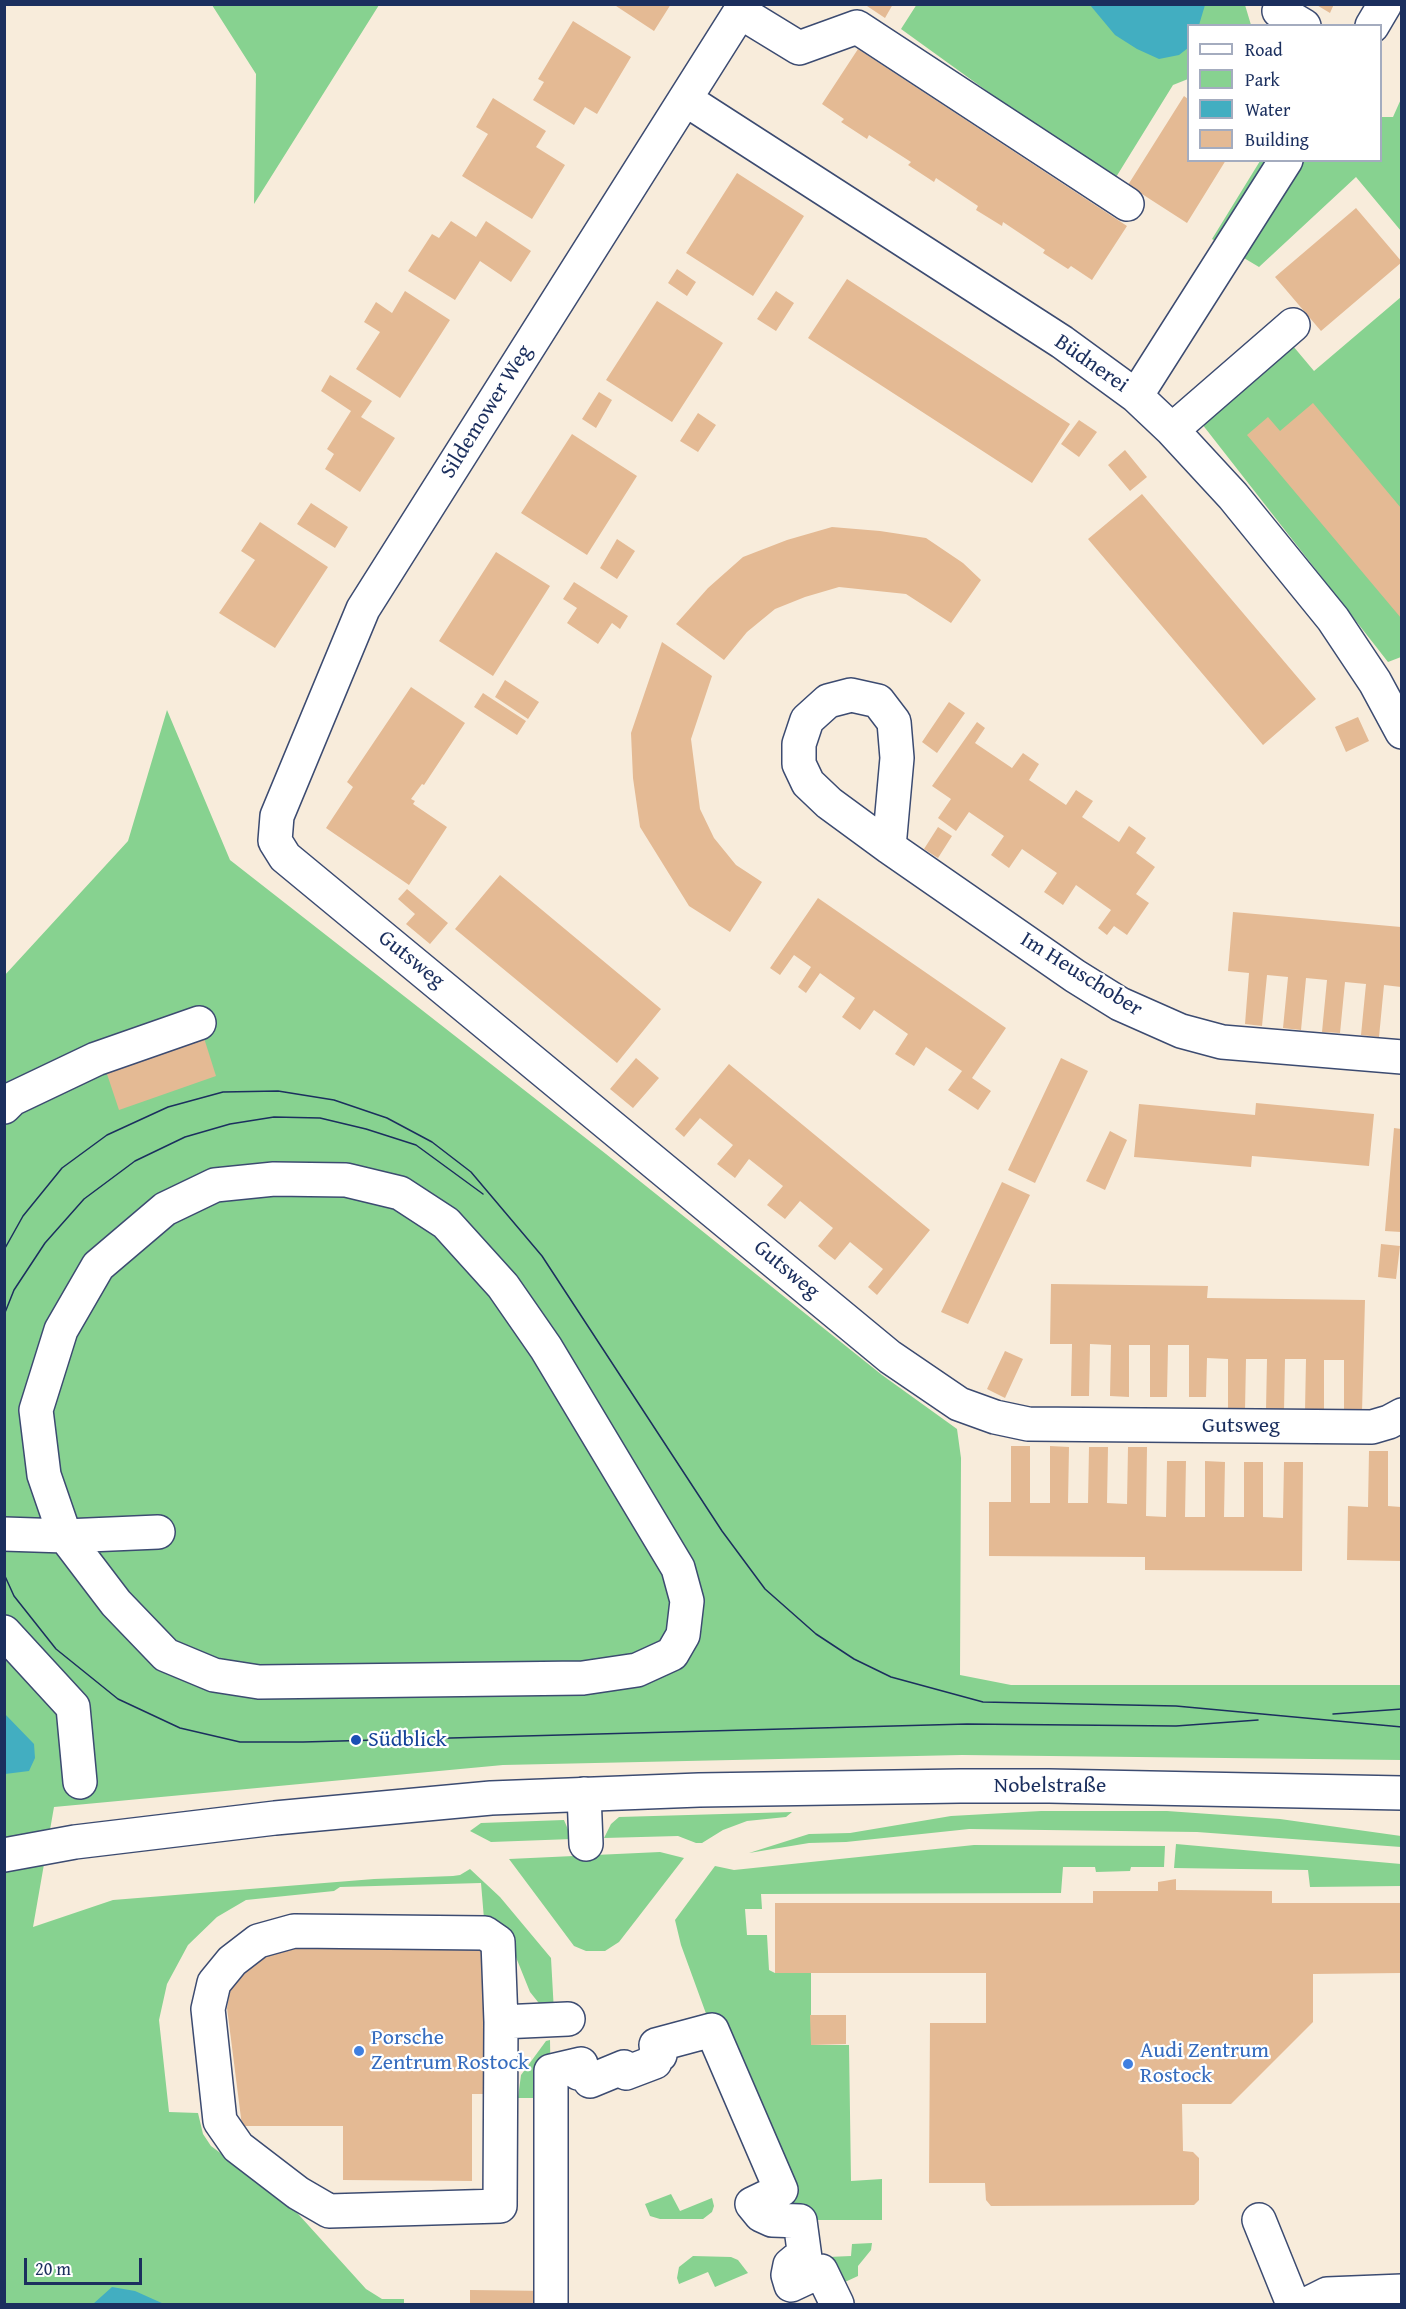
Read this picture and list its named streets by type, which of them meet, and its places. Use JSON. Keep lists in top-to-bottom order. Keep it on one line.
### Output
{"streets":{"street":["Büdnerei","Sildemower Weg","Gutsweg","Im Heuschober","Nobelstraße"]},"crossings":[["Büdnerei","Sildemower Weg"],["Sildemower Weg","Gutsweg"]],"places":["Südblick","Porsche Zentrum Rostock","Audi Zentrum Rostock"],"legend":["Road","Park","Water","Building"],"scale_bar":"20 m"}
